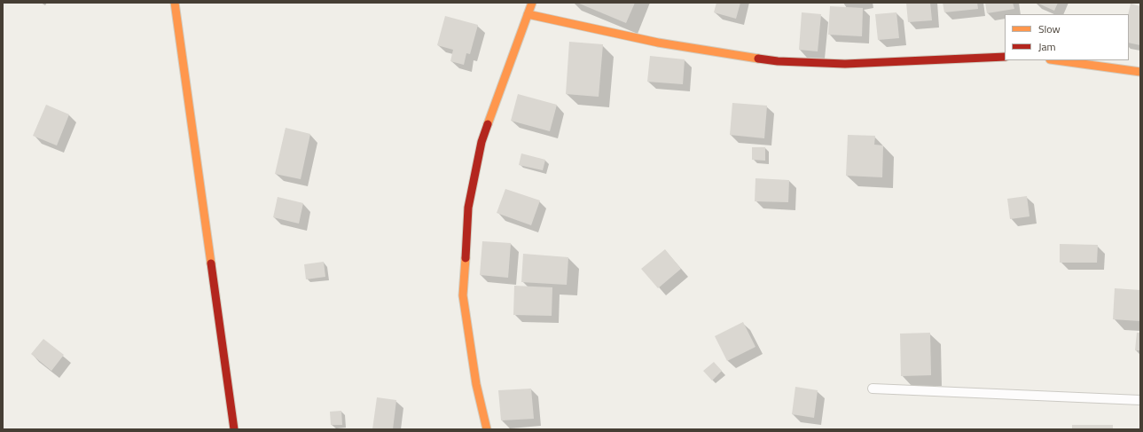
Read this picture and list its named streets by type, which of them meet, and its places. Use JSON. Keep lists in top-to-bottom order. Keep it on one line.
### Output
{"legend":["Slow","Jam"]}
